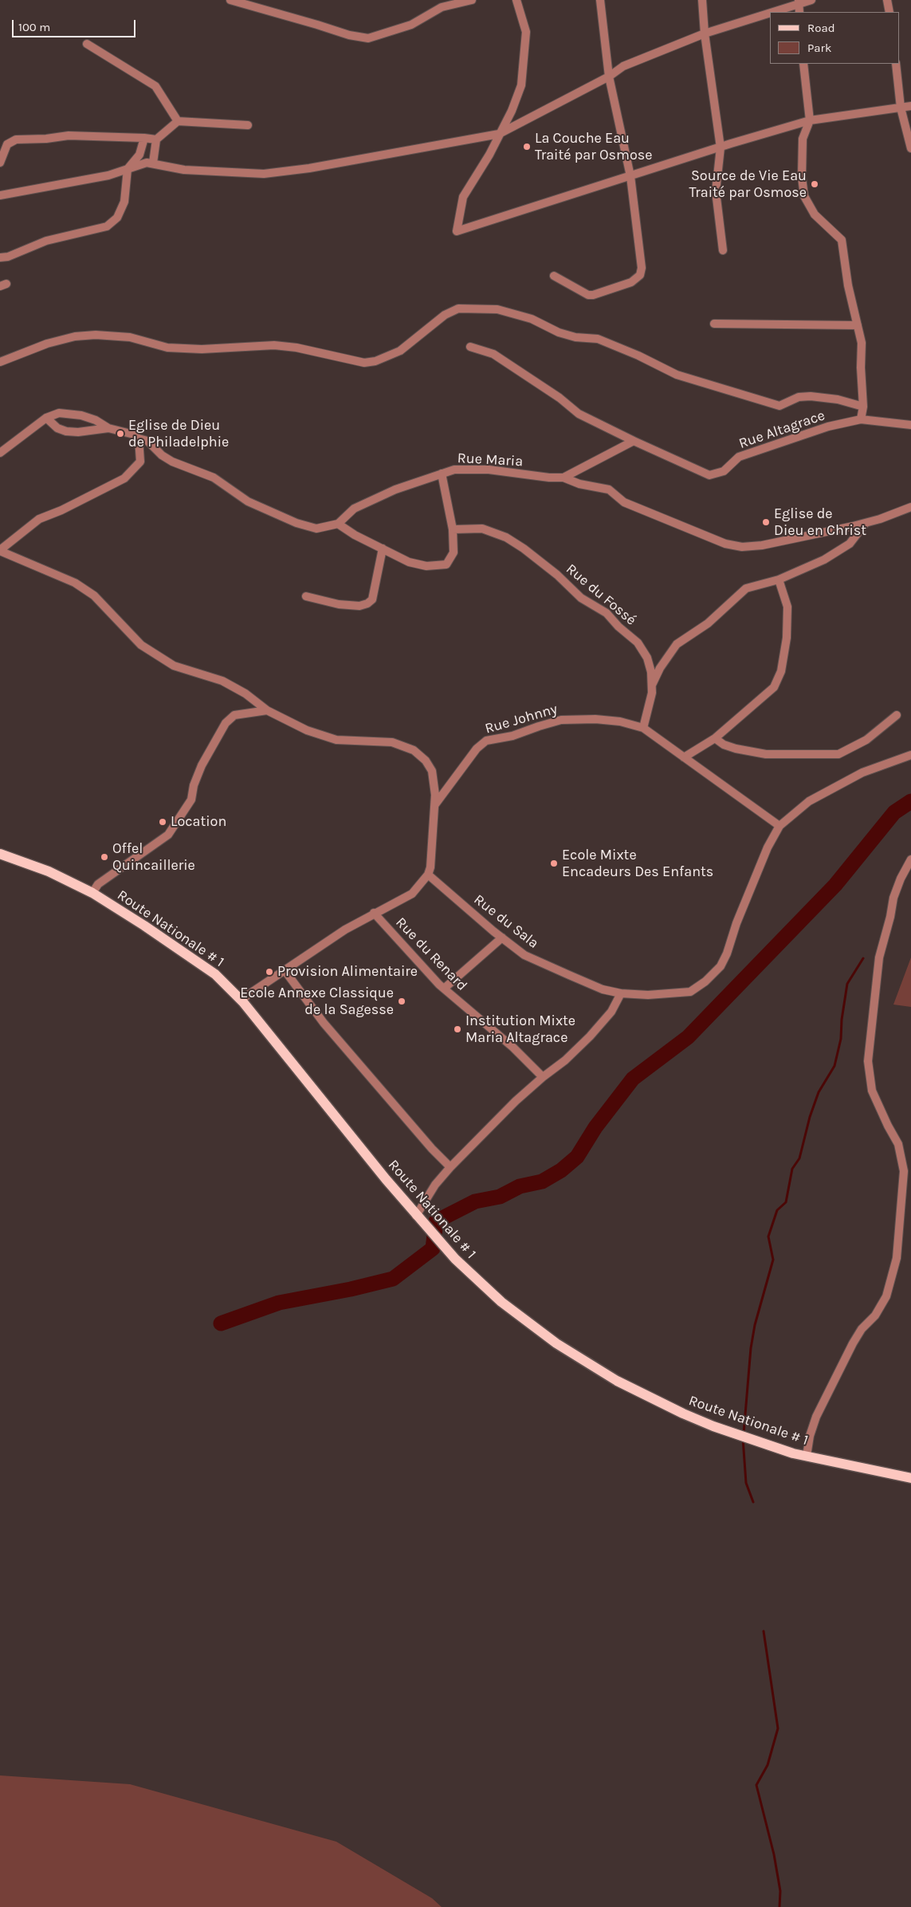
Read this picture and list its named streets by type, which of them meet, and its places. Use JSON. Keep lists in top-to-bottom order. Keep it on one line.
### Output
{"streets":{"main road":["Route Nationale # 1"],"street":["Rue Altagrace","Rue Maria","Rue du Fossé","Rue Johnny","Rue du Sala","Rue du Renard"]},"crossings":[["Rue du Fossé","Rue Johnny"]],"places":["La Couche Eau Traité par Osmose","Source de Vie Eau Traité par Osmose","Eglise de Dieu de Philadelphie","Eglise de Dieu en Christ","Location","Offel Quincaillerie","Ecole Mixte Encadeurs Des Enfants","Provision Alimentaire","Ecole Annexe Classique de la Sagesse","Institution Mixte Maria Altagrace"],"legend":["Road","Park"],"scale_bar":"100 m"}
